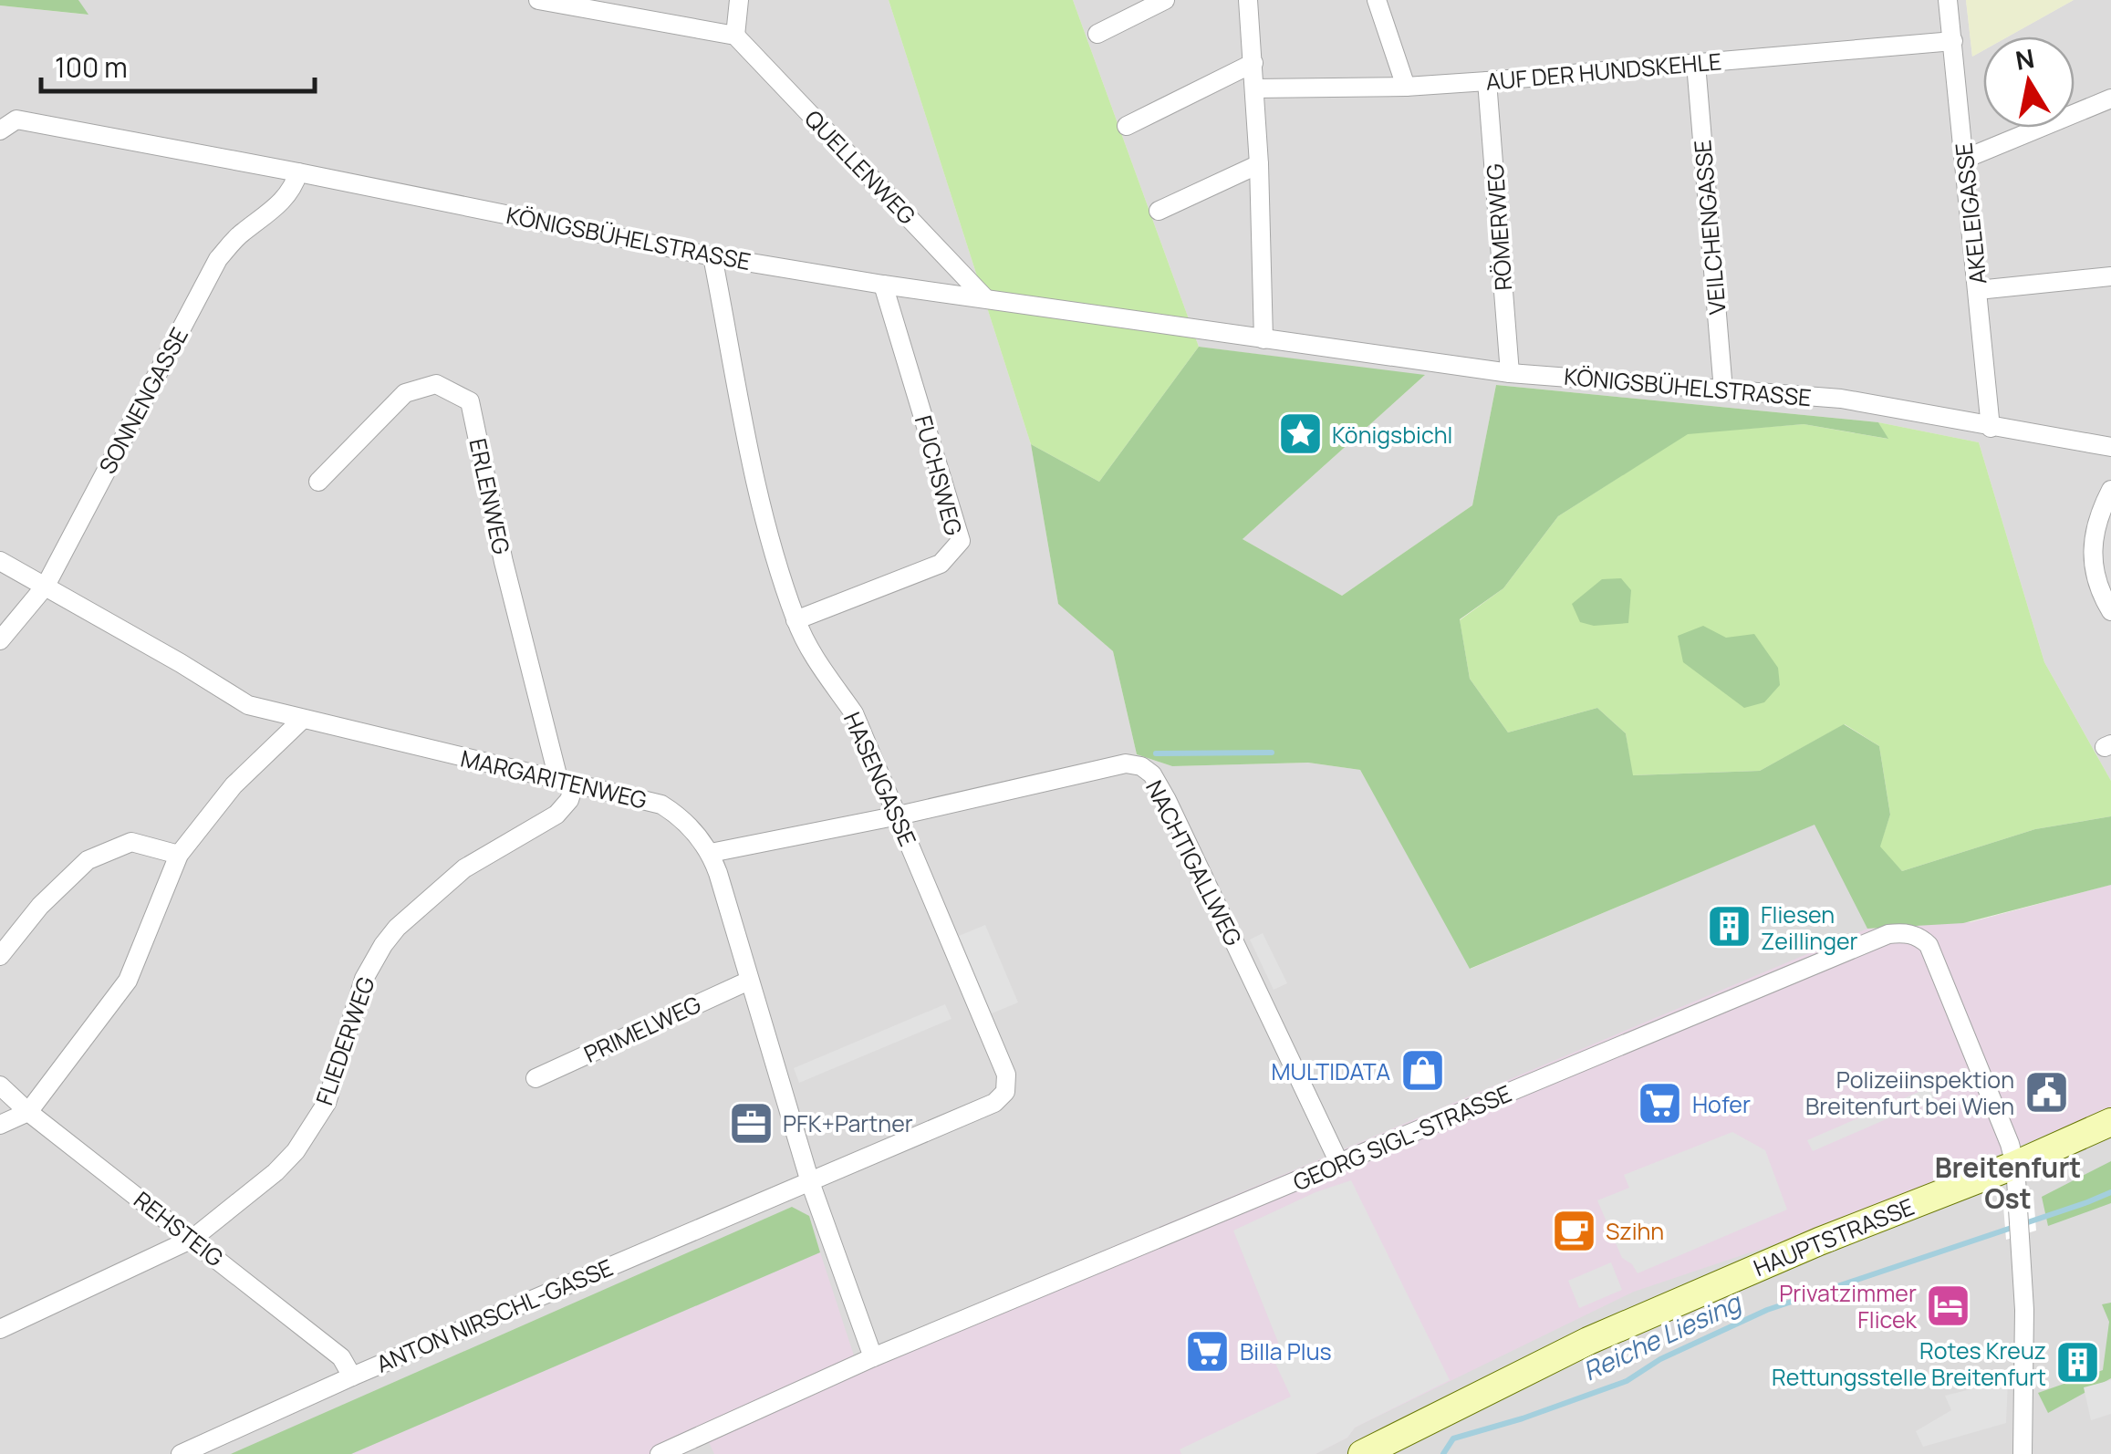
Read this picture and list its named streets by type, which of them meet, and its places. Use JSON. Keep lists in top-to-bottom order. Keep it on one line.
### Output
{"streets":{"main road":["HAUPTSTRASSE"],"street":["AUF DER HUNDSKEHLE","QUELLENWEG","AKELEIGASSE","RÖMERWEG","VEILCHENGASSE","KÖNIGSBÜHELSTRASSE","SONNENGASSE","FUCHSWEG","ERLENWEG","MARGARITENWEG","HASENGASSE","NACHTIGALLWEG","PRIMELWEG","FLIEDERWEG","GEORG SIGL-STRASSE","REHSTEIG","ANTON NIRSCHL-GASSE"]},"crossings":[["AUF DER HUNDSKEHLE","AKELEIGASSE"],["AUF DER HUNDSKEHLE","RÖMERWEG"],["AUF DER HUNDSKEHLE","VEILCHENGASSE"],["QUELLENWEG","KÖNIGSBÜHELSTRASSE"],["AKELEIGASSE","KÖNIGSBÜHELSTRASSE"],["RÖMERWEG","KÖNIGSBÜHELSTRASSE"],["VEILCHENGASSE","KÖNIGSBÜHELSTRASSE"],["KÖNIGSBÜHELSTRASSE","SONNENGASSE"],["KÖNIGSBÜHELSTRASSE","FUCHSWEG"],["KÖNIGSBÜHELSTRASSE","HASENGASSE"],["SONNENGASSE","MARGARITENWEG"],["FUCHSWEG","HASENGASSE"],["ERLENWEG","MARGARITENWEG"],["ERLENWEG","FLIEDERWEG"],["MARGARITENWEG","HASENGASSE"],["MARGARITENWEG","NACHTIGALLWEG"],["MARGARITENWEG","PRIMELWEG"],["MARGARITENWEG","FLIEDERWEG"],["MARGARITENWEG","GEORG SIGL-STRASSE"],["MARGARITENWEG","ANTON NIRSCHL-GASSE"],["HASENGASSE","NACHTIGALLWEG"],["HASENGASSE","ANTON NIRSCHL-GASSE"],["NACHTIGALLWEG","GEORG SIGL-STRASSE"],["FLIEDERWEG","REHSTEIG"],["GEORG SIGL-STRASSE","HAUPTSTRASSE"],["REHSTEIG","ANTON NIRSCHL-GASSE"]],"districts":["Breitenfurt Ost"],"water":["Reiche Liesing"],"places":{"place":["Königsbichl"],"building":["Fliesen Zeillinger","Rotes Kreuz Rettungsstelle Breitenfurt"],"shop":["MULTIDATA"],"public building":["Polizeiinspektion Breitenfurt bei Wien"],"supermarket":["Hofer","Billa Plus"],"office":["PFK+Partner"],"cafe":["Szihn"],"hotel":["Privatzimmer Flicek"]},"scale_bar":"100 m","north":"top"}
